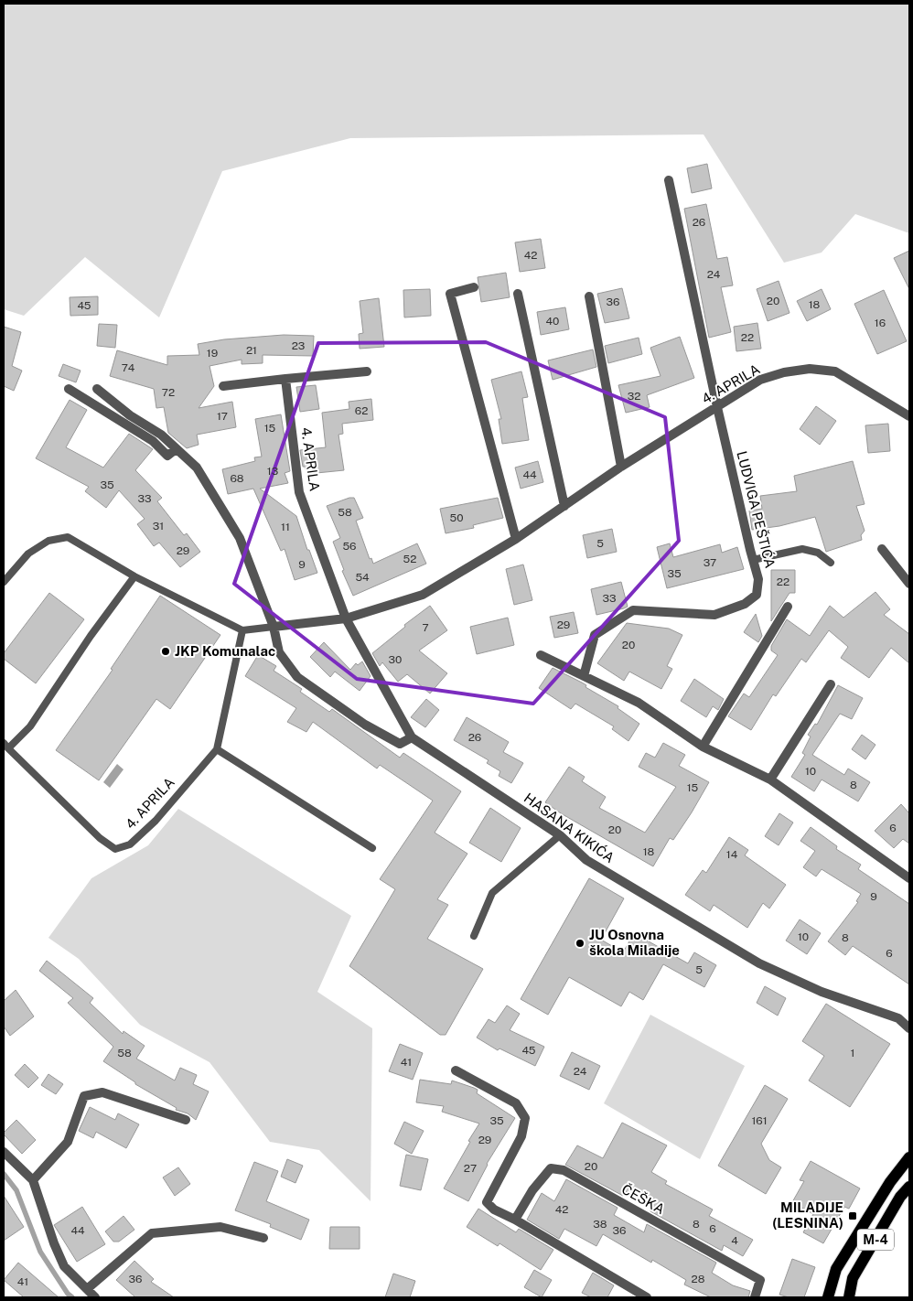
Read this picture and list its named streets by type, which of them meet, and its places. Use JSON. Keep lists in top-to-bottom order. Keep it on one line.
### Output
{"streets":{"main road":["M-4"],"street":["4. APRILA","LUDVIGA PEŠTIĆA","HASANA KIKIĆA","ČEŠKA"]},"crossings":[["4. APRILA","LUDVIGA PEŠTIĆA"],["4. APRILA","HASANA KIKIĆA"]],"places":{"other":["JKP Komunalac","JU Osnovna škola Miladije"],"transit":["MILADIJE (LESNINA)"]},"house_numbers":["26","42","24","20","36","18","45","40","16","22","23","21","19","74","72","32","62","17","15","13","44","68","35","33","58","50","31","11","5","56","29","52","37","9","35","54","22","33","29","7","20","30","26","10","8","15","6","20","18","14","9","10","8","6","5","45","58","1","41","24","35","161","29","20","27","42","38","8","6","44","36","4","36","28","41"]}
